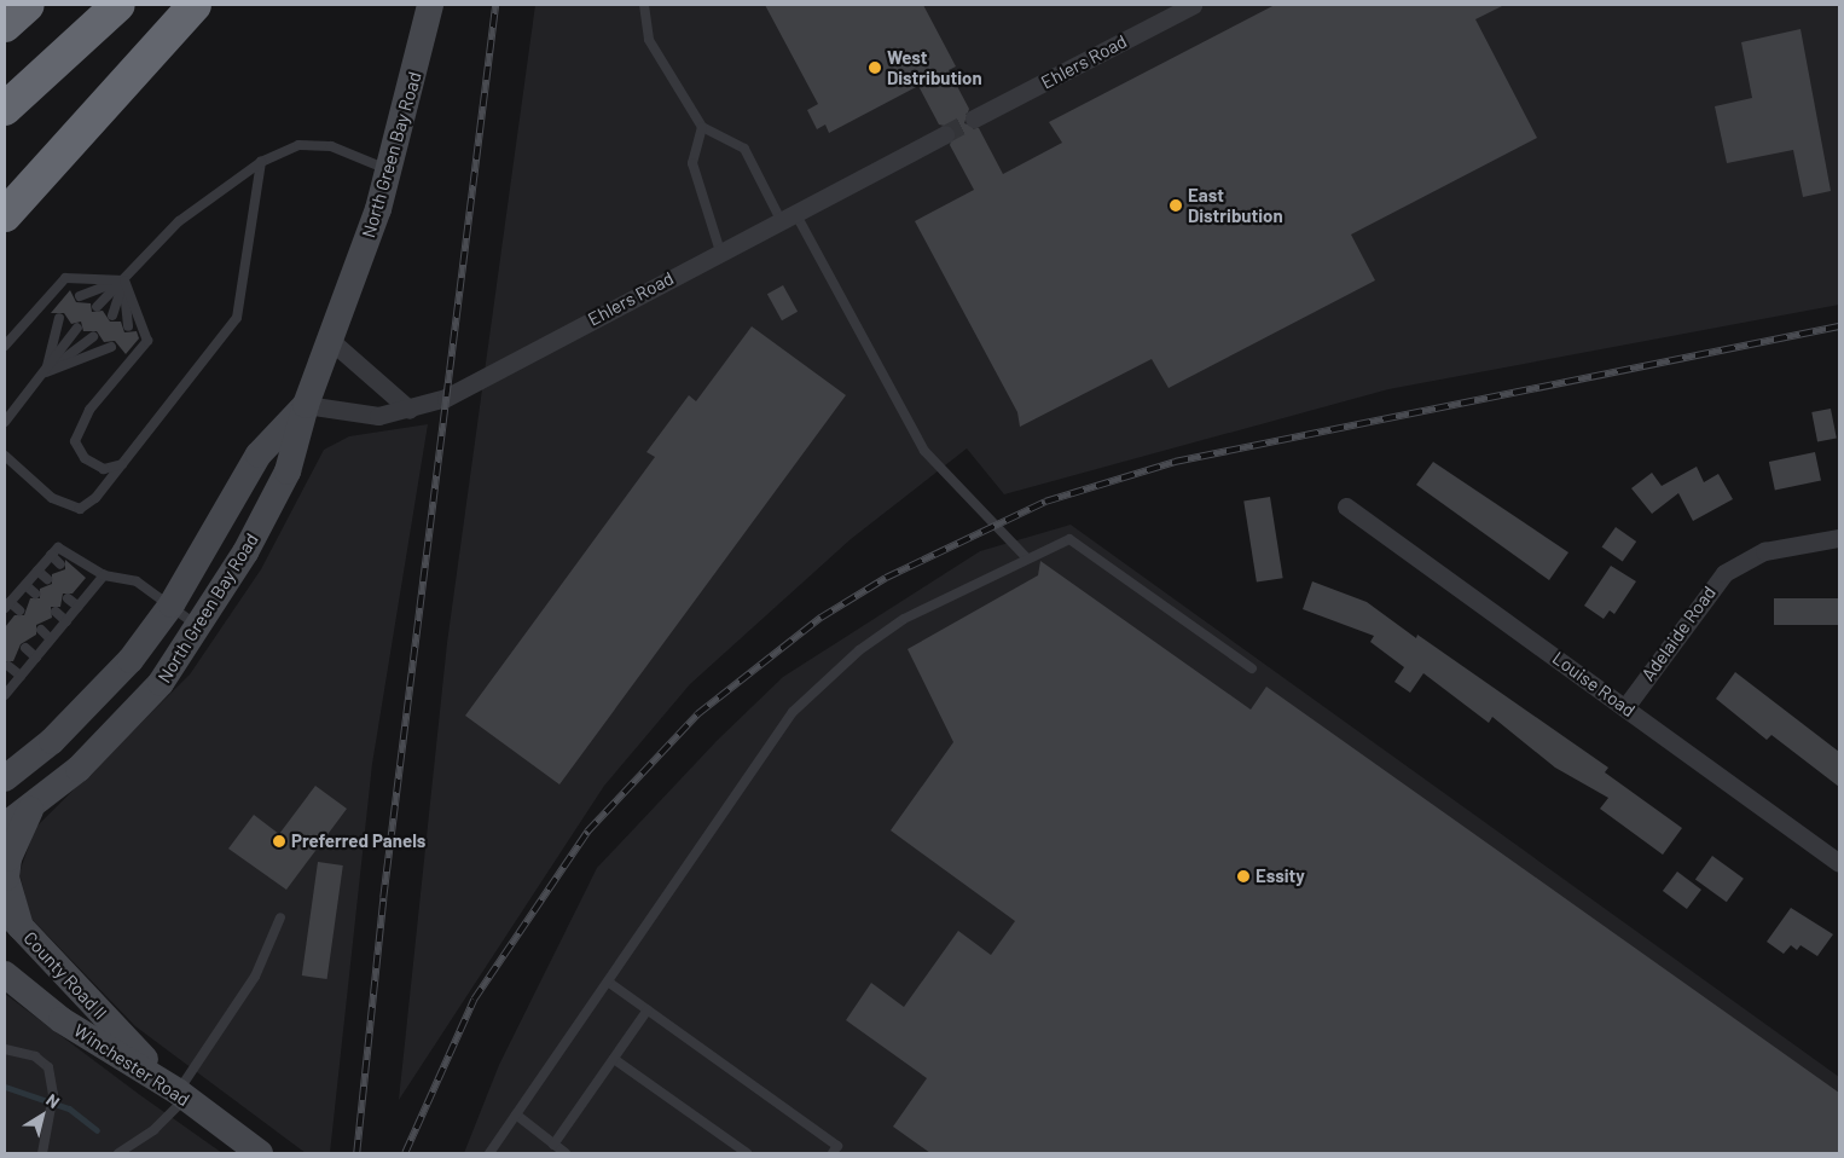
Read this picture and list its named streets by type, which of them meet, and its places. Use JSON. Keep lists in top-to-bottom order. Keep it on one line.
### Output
{"streets":{"street":["Ehlers Road","North Green Bay Road","Adelaide Road","Louise Road","County Road II","Winchester Road"]},"crossings":[["Ehlers Road","North Green Bay Road"],["Adelaide Road","Louise Road"],["County Road II","Winchester Road"]],"places":["West Distribution","East Distribution","Preferred Panels","Essity"],"north":"top right"}
